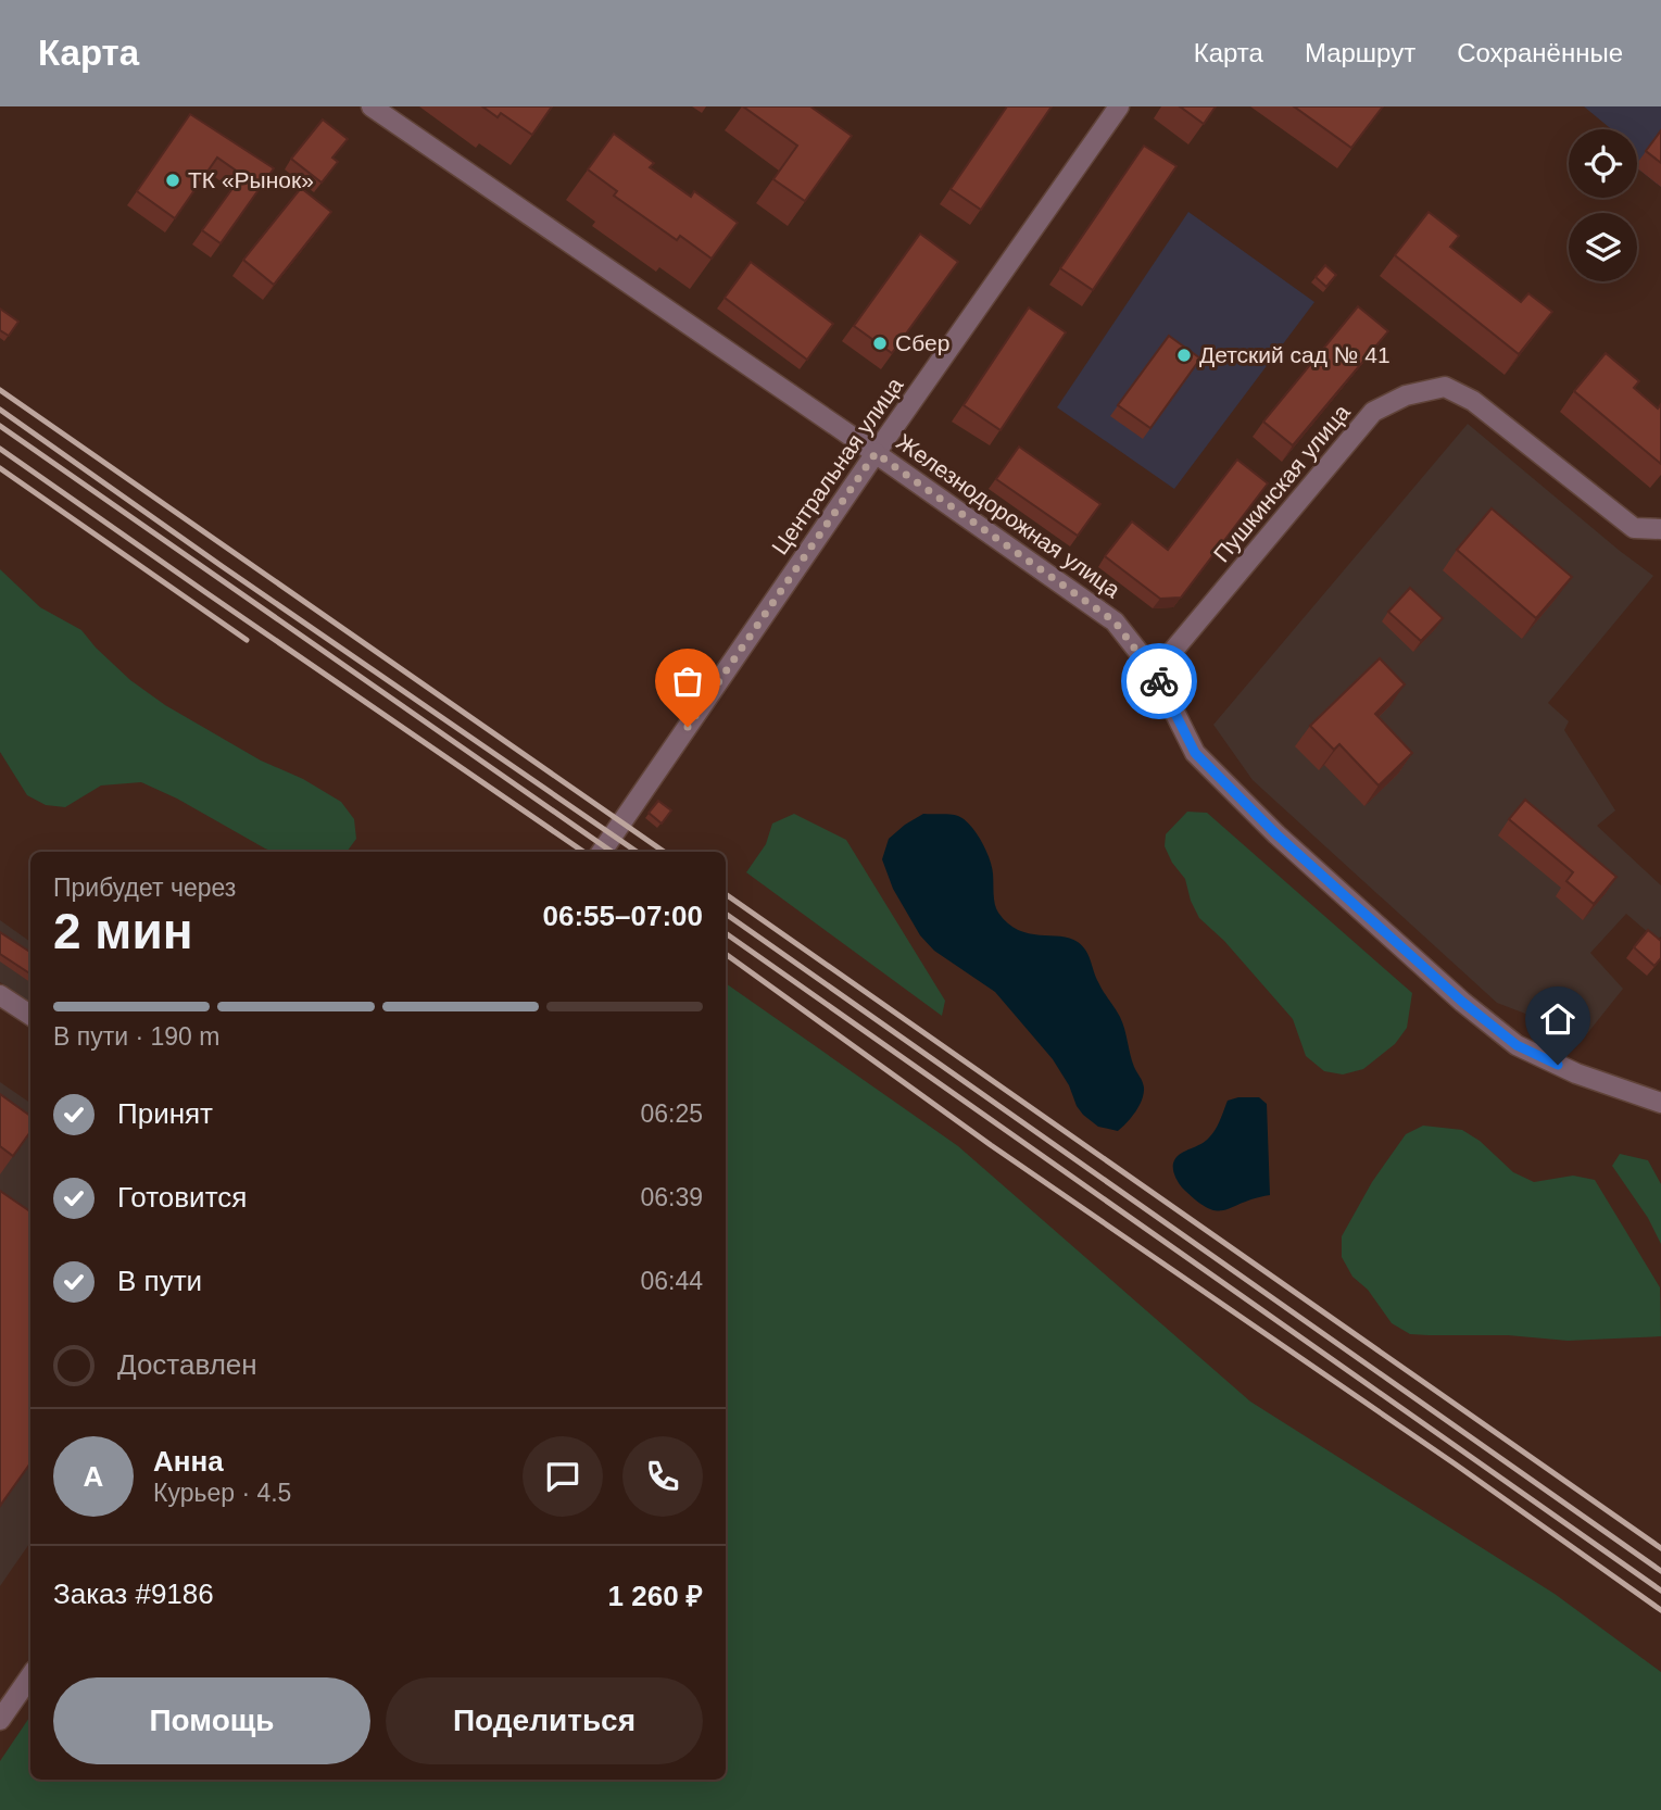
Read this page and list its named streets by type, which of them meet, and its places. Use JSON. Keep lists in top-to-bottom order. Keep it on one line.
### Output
{"streets":{"street":["Центральная улица","Пушкинская улица","Железнодорожная улица"]},"crossings":[["Центральная улица","Железнодорожная улица"],["Пушкинская улица","Железнодорожная улица"]],"places":["ТК «Рынок»","Сбер","Детский сад № 41"],"page":{"header":"Карта","nav":["Карта","Маршрут","Сохранённые"],"heading":["2 мин","Прибудет через","06:55–07:00"],"panel":["Анна","Курьер · 4.5","Заказ #9186","1 260 ₽"],"bar":"В пути · 190 m","list":[["Принят","06:25"],["Готовится","06:39"],["В пути","06:44"],"Доставлен"],"round":"А","buttons":["Помощь","Поделиться"]}}
